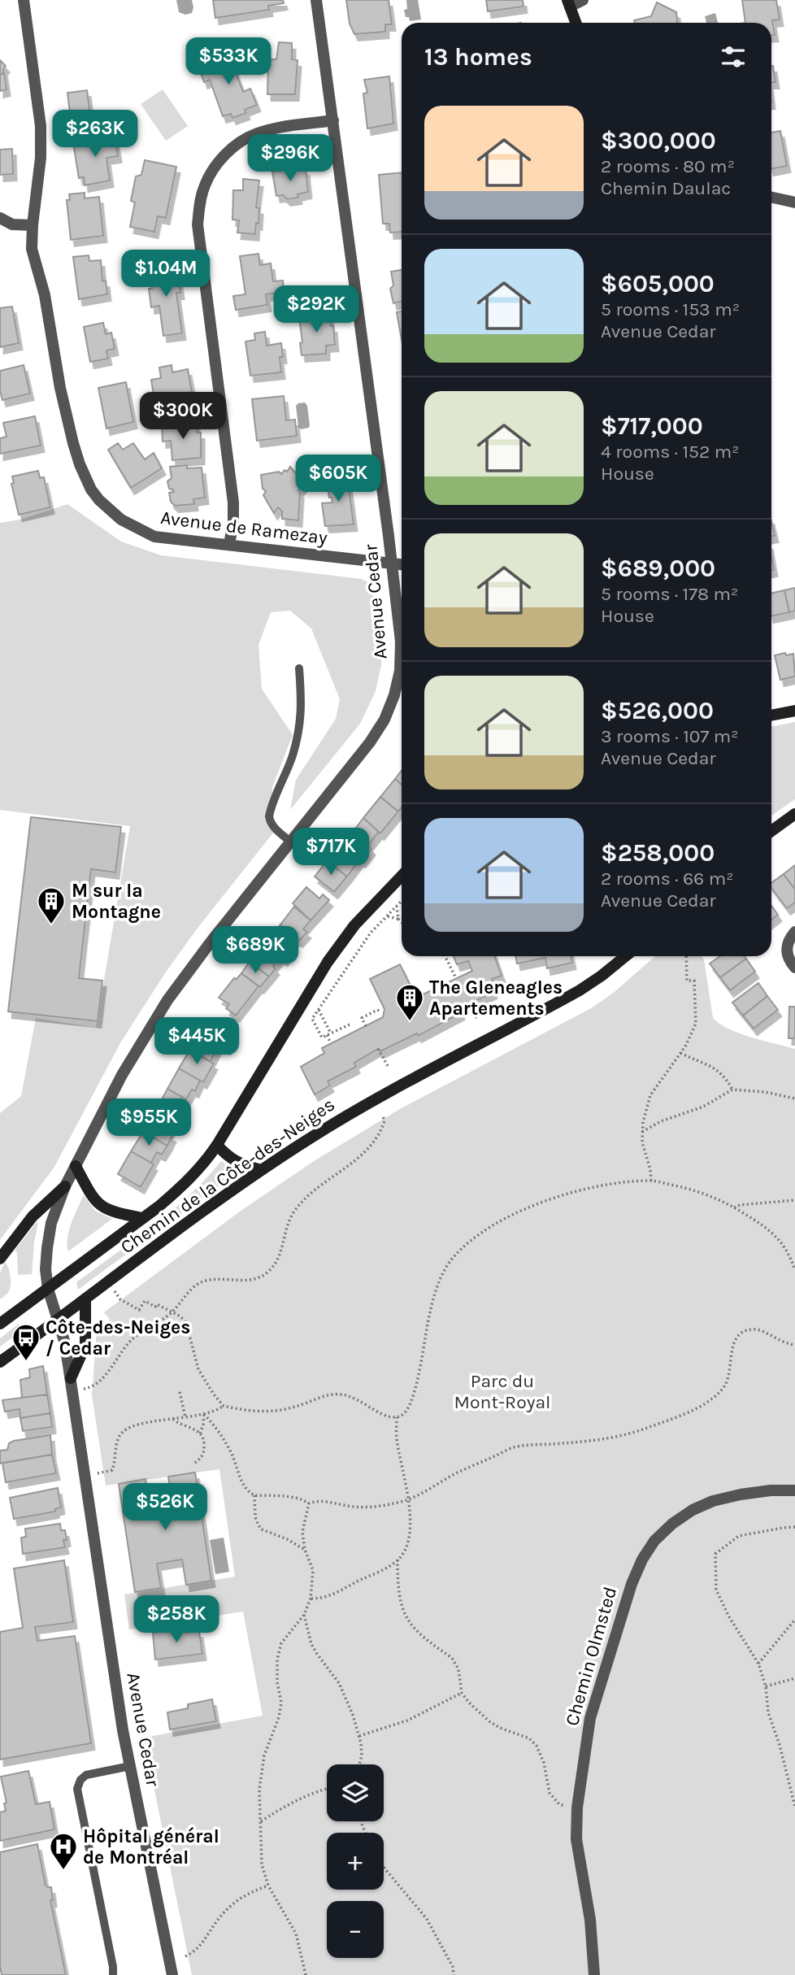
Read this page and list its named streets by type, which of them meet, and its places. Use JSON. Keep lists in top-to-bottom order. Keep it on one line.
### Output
{"streets":{"main road":["Chemin de la Côte-des-Neiges"],"street":["Avenue de Ramezay","Avenue Cedar","Chemin Olmsted"]},"crossings":[["Avenue de Ramezay","Avenue Cedar"],["Avenue Cedar","Chemin de la Côte-des-Neiges"]],"parks":["Parc du Mont-Royal"],"places":{"building":["M sur la Montagne","The Gleneagles Apartements"],"bus stop":["Côte-des-Neiges / Cedar"],"hospital":["Hôpital général de Montréal"]},"page":{"heading":"13 homes","price":["$533K","$263K","$296K","$1.04M","$292K","$300K","$605K","$717K","$689K","$445K","$955K","$526K","$258K"],"list":[{"name":"$300,000","note":"2 rooms · 80 m² · Chemin Daulac"},{"name":"$605,000","note":"5 rooms · 153 m² · Avenue Cedar"},{"name":"$717,000","note":"4 rooms · 152 m² · House"},{"name":"$689,000","note":"5 rooms · 178 m² · House"},{"name":"$526,000","note":"3 rooms · 107 m² · Avenue Cedar"},{"name":"$258,000","note":"2 rooms · 66 m² · Avenue Cedar"}],"map_buttons":["+","−"]}}
